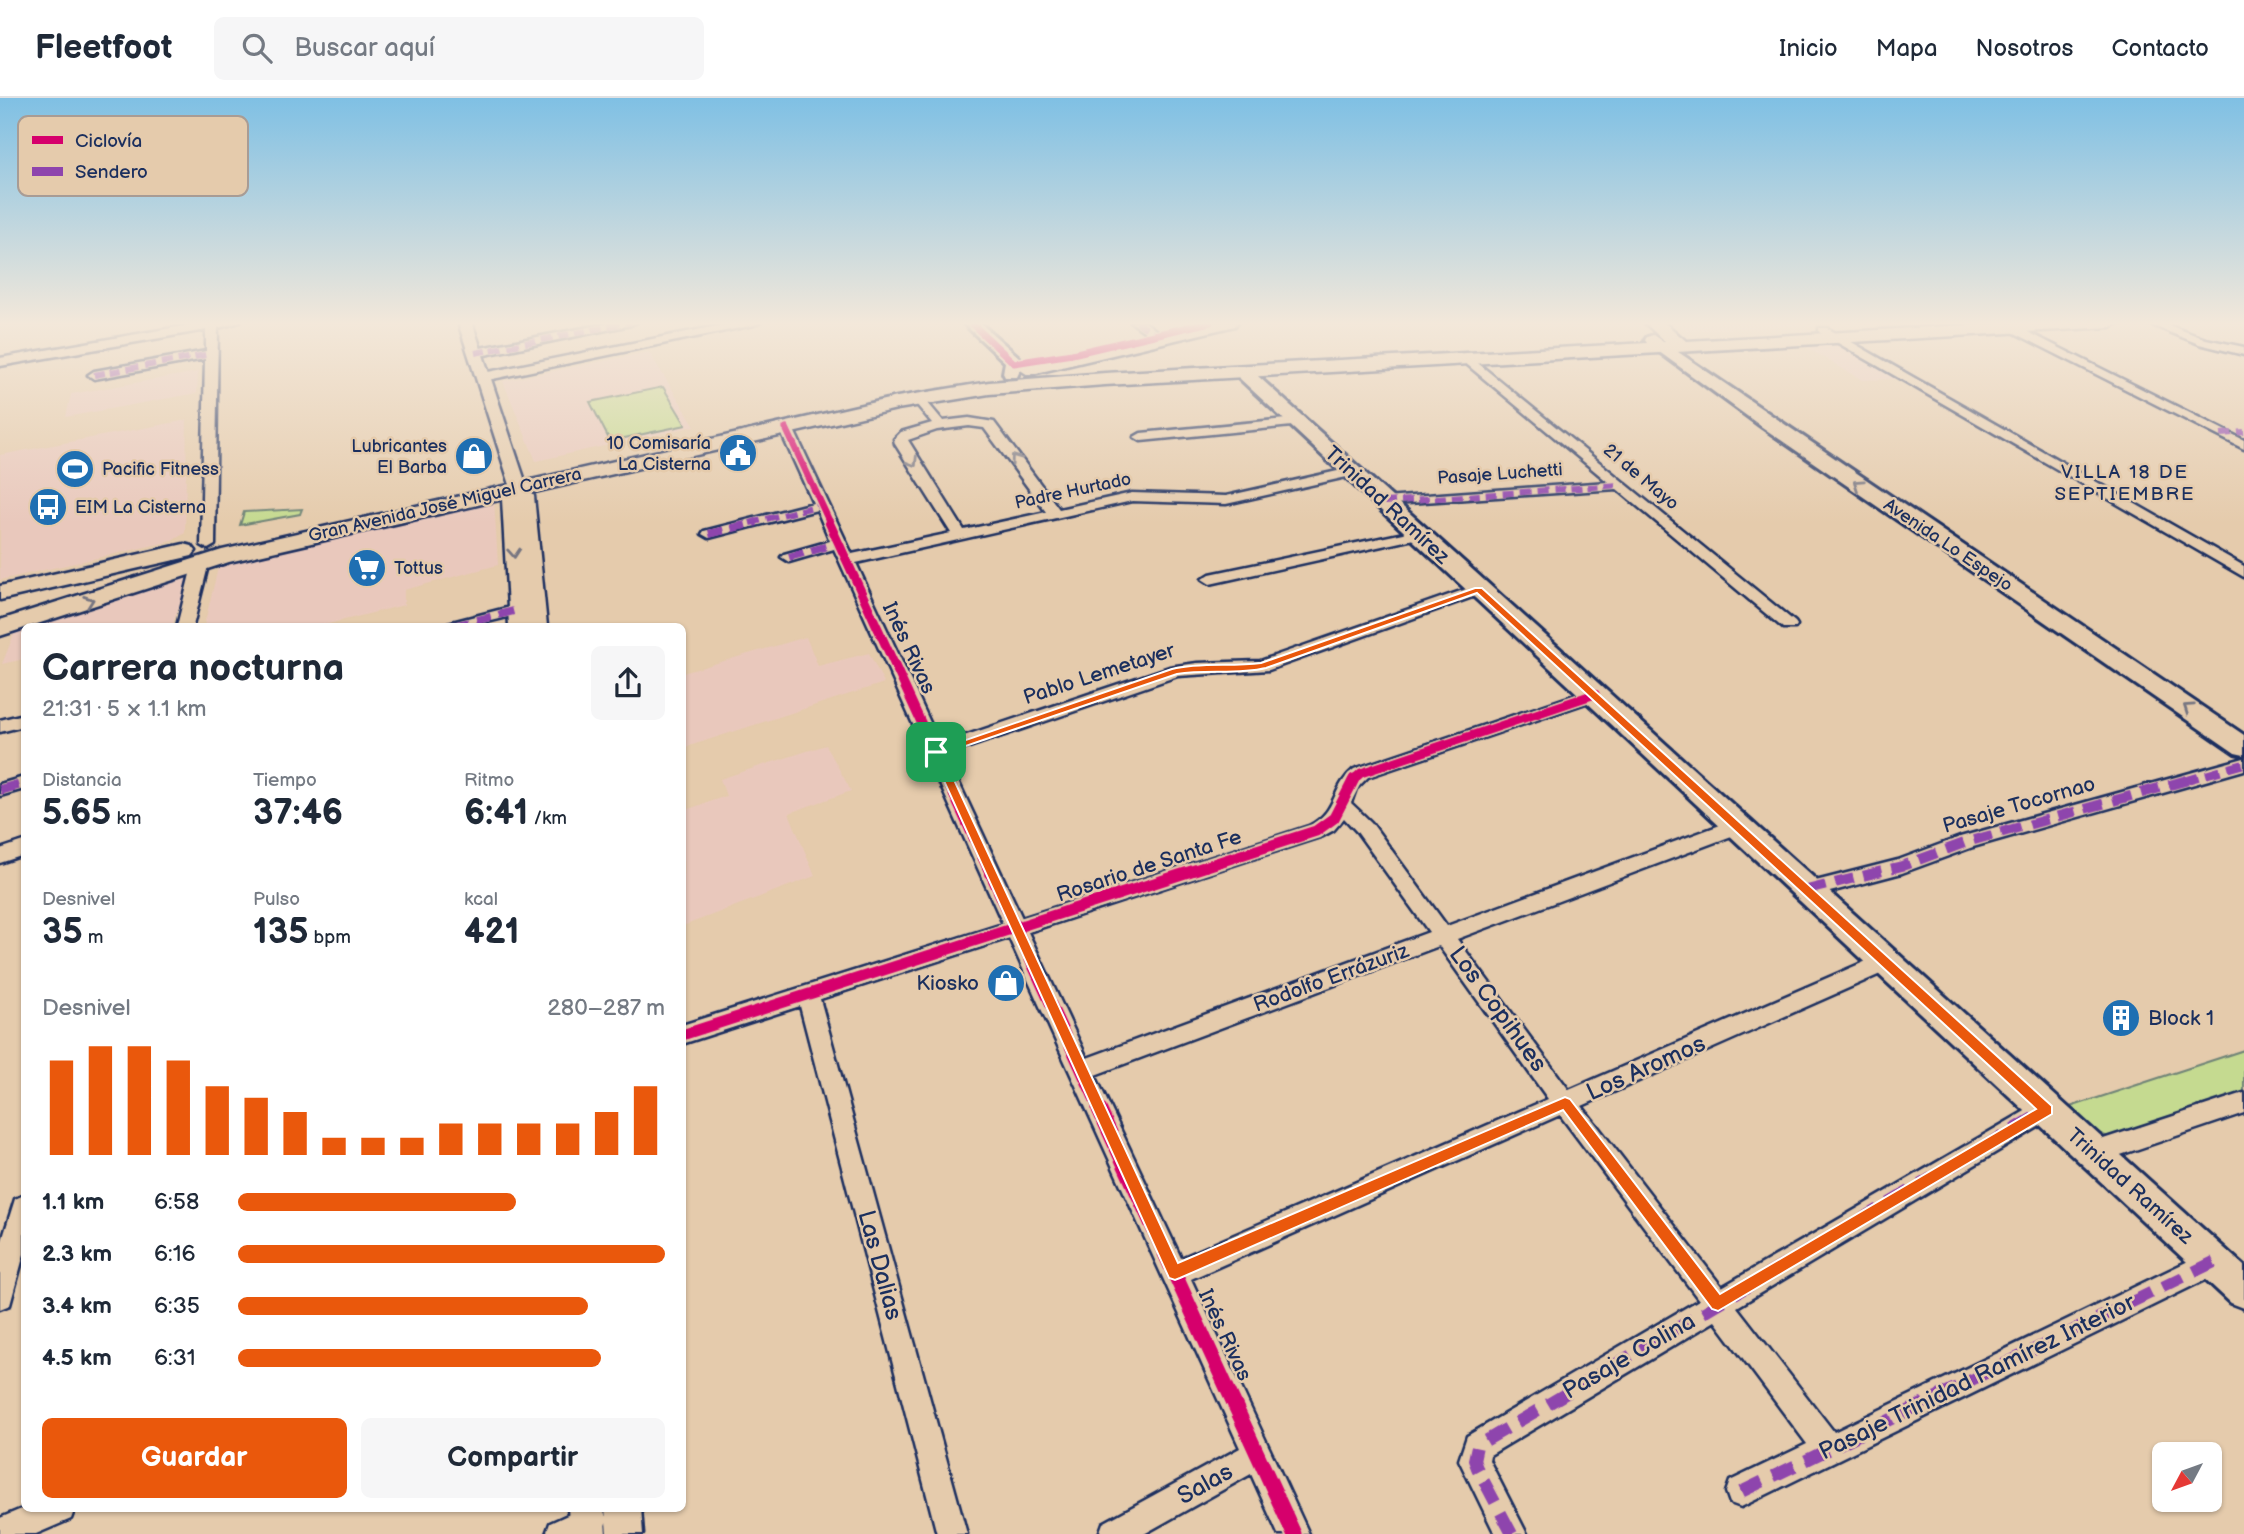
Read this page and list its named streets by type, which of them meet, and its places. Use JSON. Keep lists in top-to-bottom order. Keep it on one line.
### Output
{"streets":{"main road":["Gran Avenida José Miguel Carrera","Trinidad Ramírez","Avenida Lo Espejo"],"street":["Pasaje Luchetti","21 de Mayo","Padre Hurtado","Inés Rivas","Pablo Lemetayer","Pasaje Tocornao","Rosario de Santa Fe","Rodolfo Errázuriz","Los Copihues","Los Aromos","Las Dalias","Pasaje Colina","Pasaje Trinidad Ramírez Interior","Salas"]},"crossings":[["Pasaje Luchetti","21 de Mayo"],["Pasaje Luchetti","Trinidad Ramírez"],["Padre Hurtado","Trinidad Ramírez"],["Padre Hurtado","Inés Rivas"],["Gran Avenida José Miguel Carrera","Inés Rivas"],["Trinidad Ramírez","Pablo Lemetayer"],["Trinidad Ramírez","Pasaje Tocornao"],["Trinidad Ramírez","Rosario de Santa Fe"],["Trinidad Ramírez","Rodolfo Errázuriz"],["Trinidad Ramírez","Los Aromos"],["Trinidad Ramírez","Pasaje Colina"],["Trinidad Ramírez","Pasaje Trinidad Ramírez Interior"],["Inés Rivas","Pablo Lemetayer"],["Inés Rivas","Rosario de Santa Fe"],["Inés Rivas","Rodolfo Errázuriz"],["Inés Rivas","Los Aromos"],["Inés Rivas","Salas"],["Rosario de Santa Fe","Los Copihues"],["Rosario de Santa Fe","Las Dalias"],["Rodolfo Errázuriz","Los Copihues"],["Los Copihues","Los Aromos"],["Los Copihues","Pasaje Colina"],["Los Copihues","Pasaje Trinidad Ramírez Interior"]],"one_way":["Avenida Lo Espejo"],"districts":["VILLA 18 DE SEPTIEMBRE"],"places":{"public building":["10 Comisaría La Cisterna"],"shop":["Lubricantes El Barba","Kiosko"],"sports":["Pacific Fitness"],"bus stop":["EIM La Cisterna"],"supermarket":["Tottus"],"building":["Block 1"]},"legend":["Ciclovía","Sendero"],"north":"bottom left","page":{"header":"Fleetfoot","search":"Buscar aquí","nav":["Inicio","Mapa","Nosotros","Contacto"],"heading":["Carrera nocturna","21:31 · 5 × 1.1 km"],"stats":[["Distancia","5.65 km"],["Tiempo","37:46"],["Ritmo","6:41 /km"],["Desnivel","35 m"],["Pulso","135 bpm"],["kcal","421"]],"chart":["Desnivel","280–287 m"],"list":[{"name":"1.1 km","note":"6:58"},{"name":"2.3 km","note":"6:16"},{"name":"3.4 km","note":"6:35"},{"name":"4.5 km","note":"6:31"}],"buttons":["Guardar","Compartir"]}}
